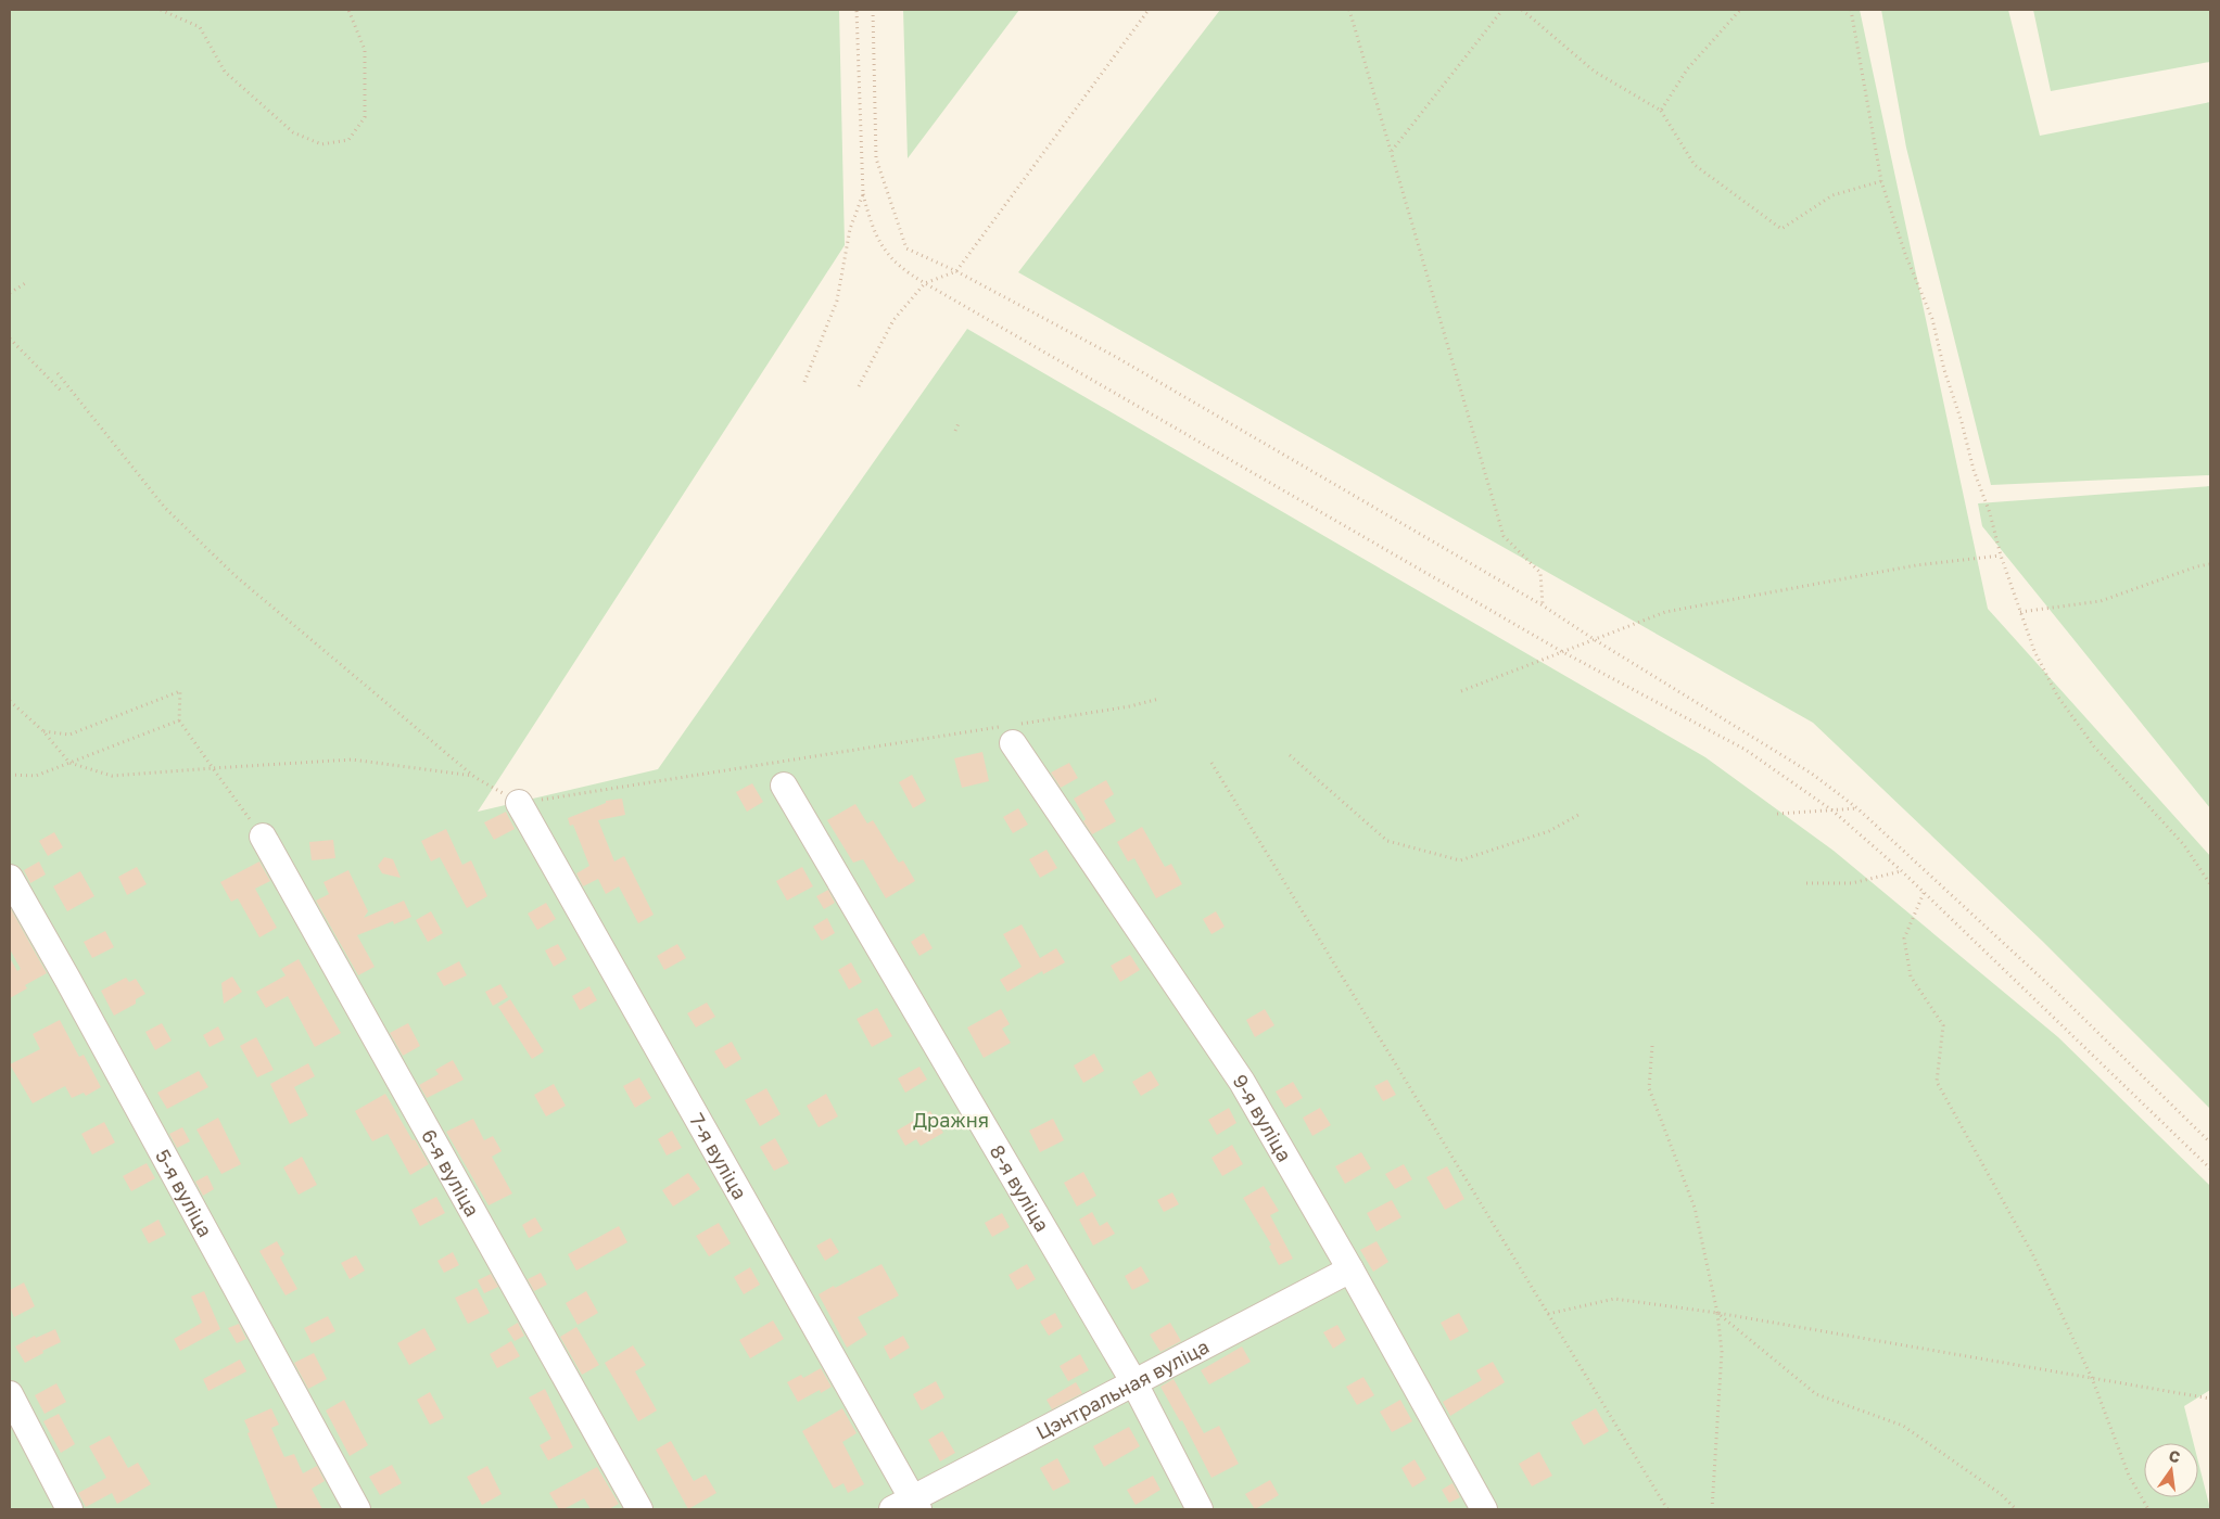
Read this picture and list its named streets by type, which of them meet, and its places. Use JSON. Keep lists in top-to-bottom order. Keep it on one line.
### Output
{"streets":{"street":["9-я вуліца","7-я вуліца","6-я вуліца","8-я вуліца","5-я вуліца","Цэнтральная вуліца"]},"crossings":[["9-я вуліца","Цэнтральная вуліца"],["7-я вуліца","Цэнтральная вуліца"],["8-я вуліца","Цэнтральная вуліца"]],"parks":["Дражня"],"north":"top"}
